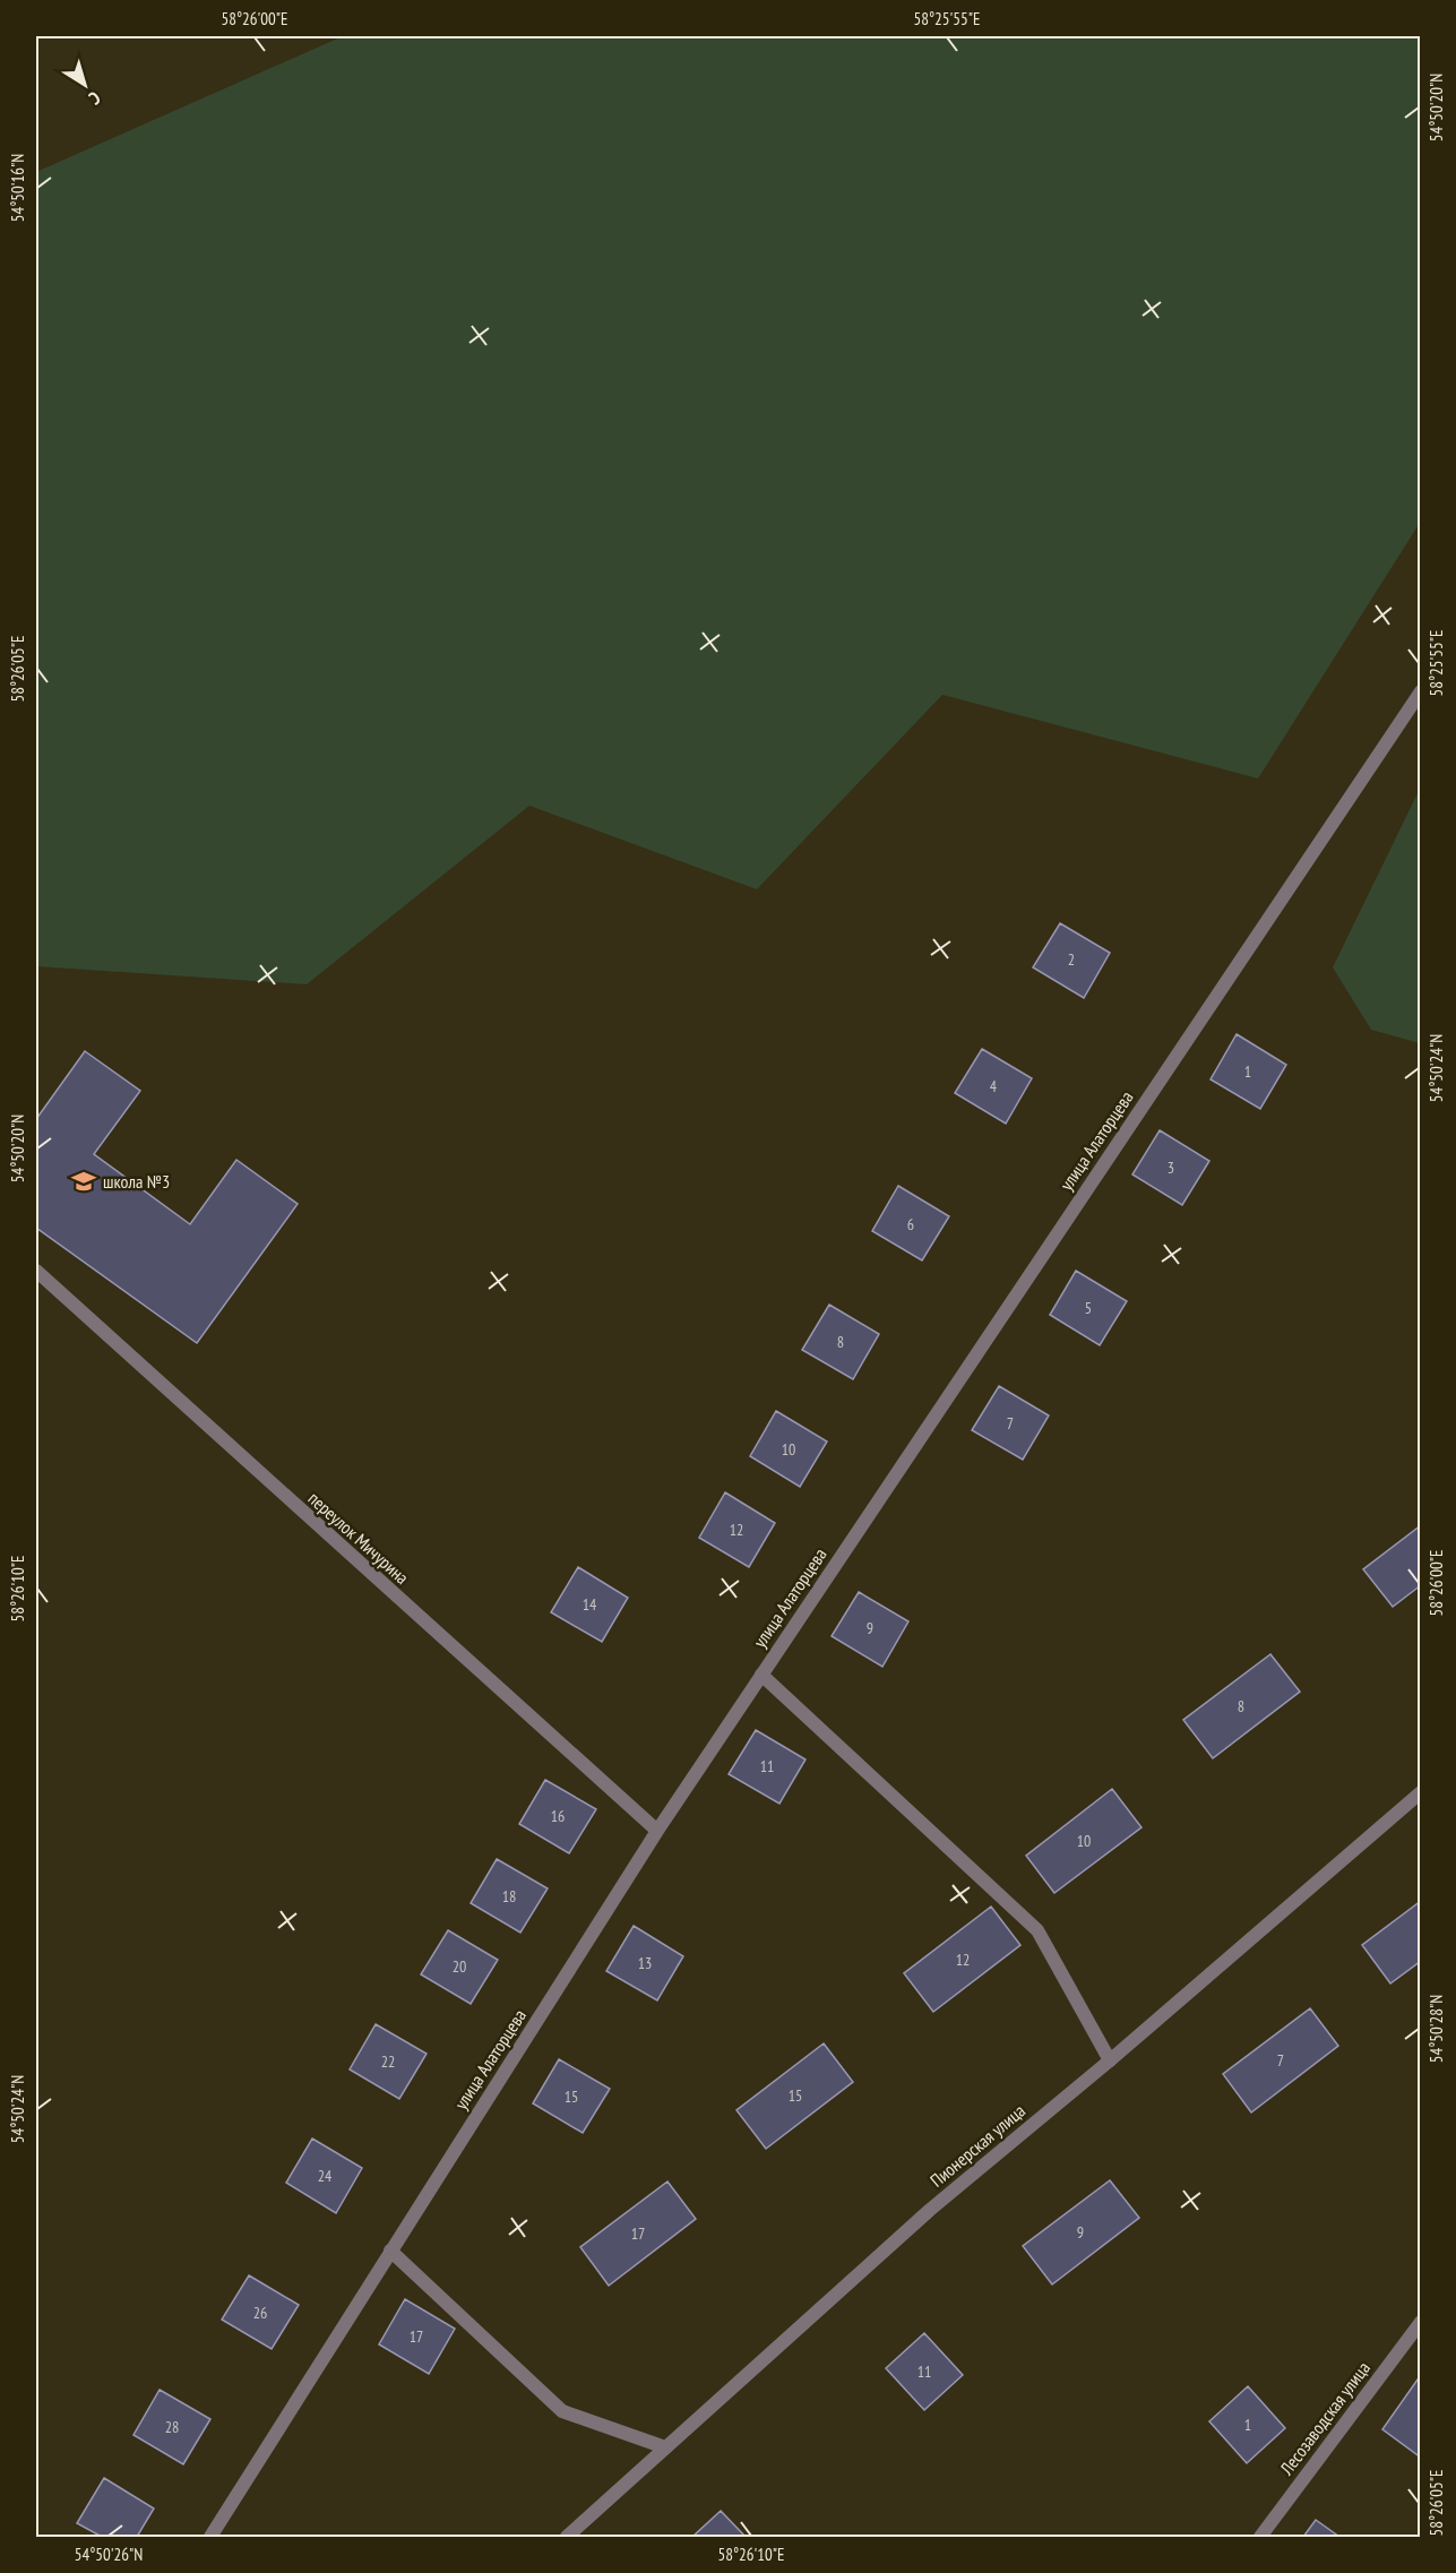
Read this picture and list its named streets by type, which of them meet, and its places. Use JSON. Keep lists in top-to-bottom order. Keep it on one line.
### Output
{"streets":{"street":["улица Алаторцева","переулок Мичурина","Пионерская улица","Лесозаводская улица"]},"crossings":[["улица Алаторцева","переулок Мичурина"]],"places":{"school or university":["школа №3"]},"house_numbers":["2","1","4","3","6","5","8","7","10","12","14","9","8","11","16","10","18","12","13","20","7","22","15","15","24","9","17","26","17","11","1","28"],"north":"bottom right","coordinates":["58°26'00\"E","58°25'55\"E","54°50'20\"N","54°50'16\"N","58°26'05\"E","54°50'24\"N","58°26'10\"E","54°50'28\"N","54°50'26\"N"]}
